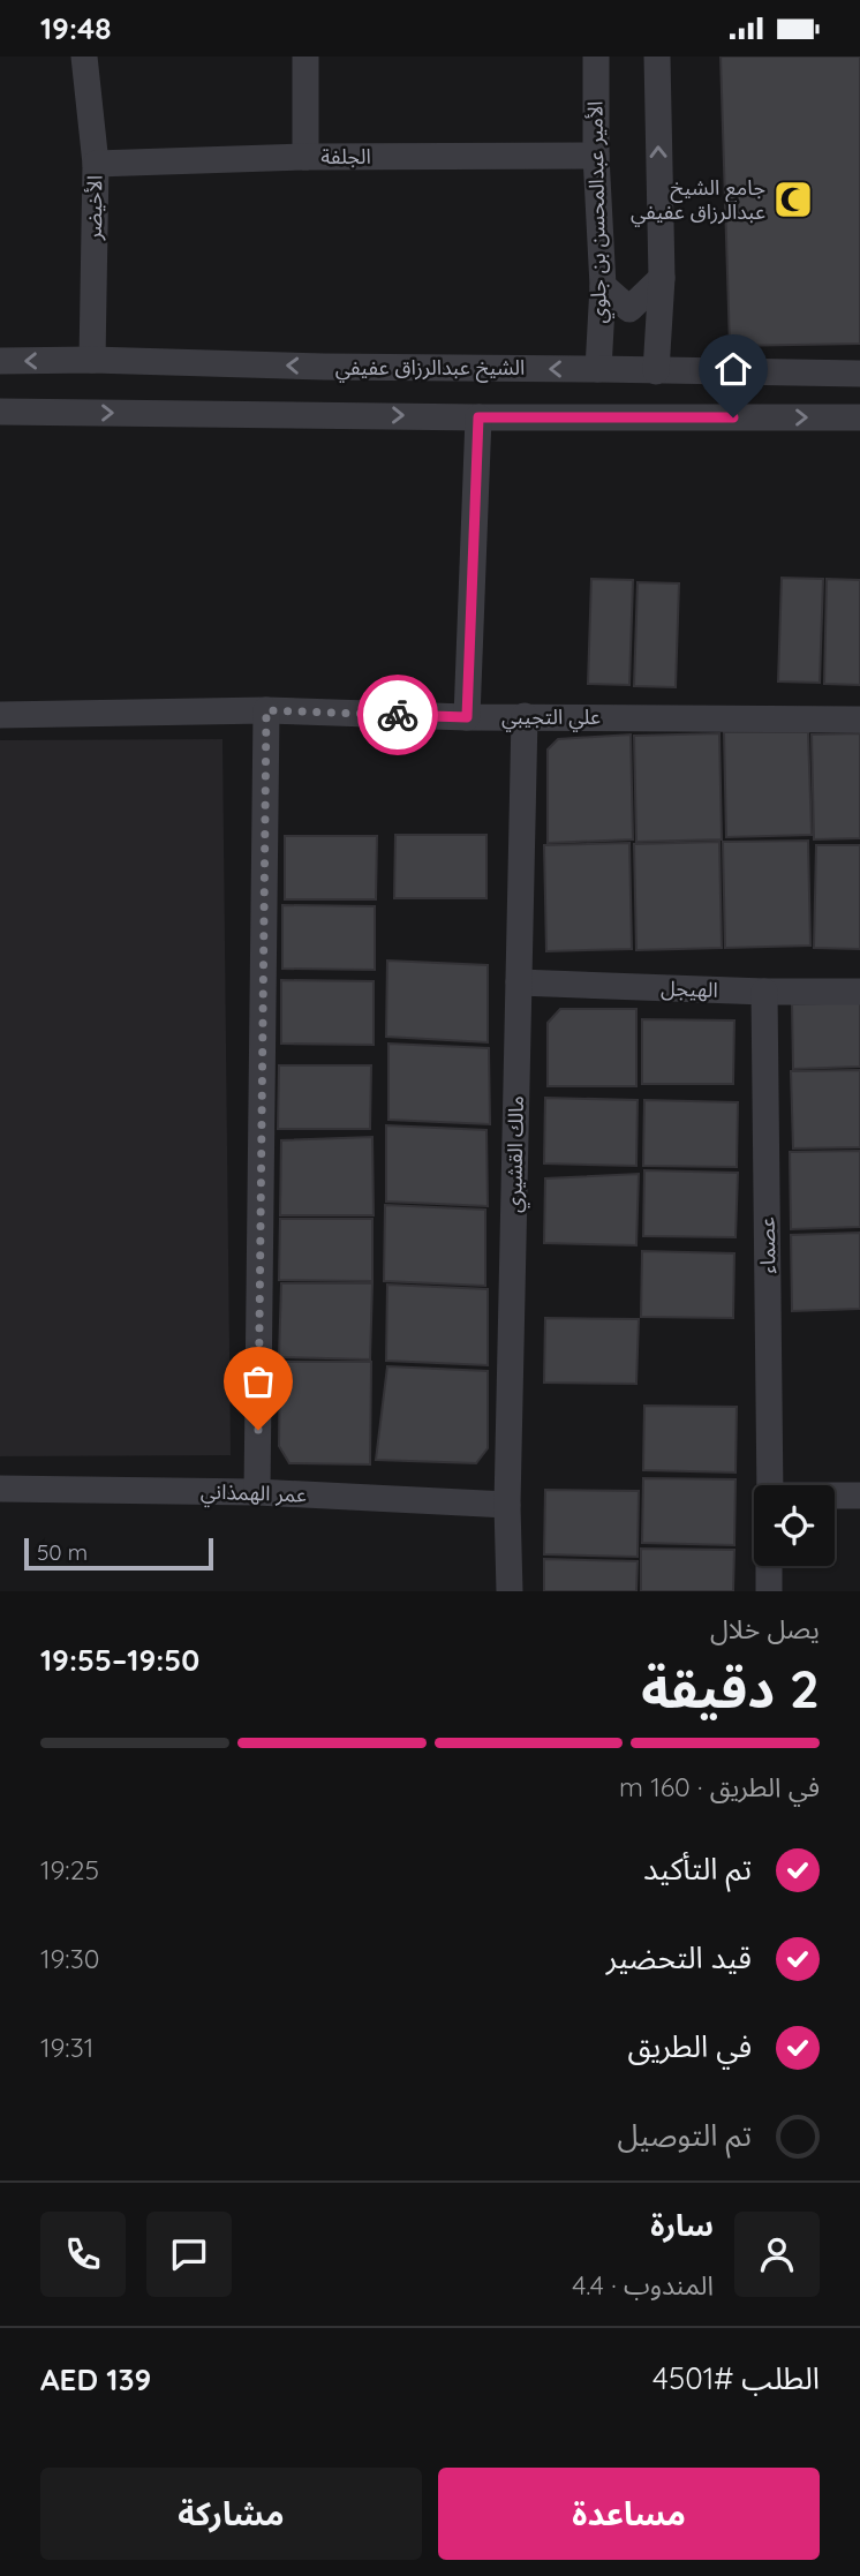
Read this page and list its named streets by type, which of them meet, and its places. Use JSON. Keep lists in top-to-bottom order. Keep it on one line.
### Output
{"streets":{"street":["الجلفة","الأخيضر","الأمير عبدالمحسن بن جلوي","الشيخ عبدالرزاق عفيفي","علي التجيبي","الهيجل","مالك القشيري","عصماء","عمر الهمذاني"]},"crossings":[["الجلفة","الأخيضر"],["الجلفة","الأمير عبدالمحسن بن جلوي"],["الأخيضر","الشيخ عبدالرزاق عفيفي"],["الأمير عبدالمحسن بن جلوي","الشيخ عبدالرزاق عفيفي"],["علي التجيبي","مالك القشيري"],["الهيجل","مالك القشيري"],["الهيجل","عصماء"],["مالك القشيري","عمر الهمذاني"]],"places":{"mosque":["جامع الشيخ عبدالرزاق عفيفي"]},"scale_bar":"50 m","page":{"status":"19:48","scale":"50 m","heading":["2 دقيقة","يصل خلال","19:50–19:55"],"panel":["سارة","المندوب · 4.4","الطلب #4501","AED 139"],"bar":"في الطريق · 160 m","list":[["تم التأكيد","19:25"],["قيد التحضير","19:30"],["في الطريق","19:31"],"تم التوصيل"],"buttons":["مساعدة","مشاركة"]}}
